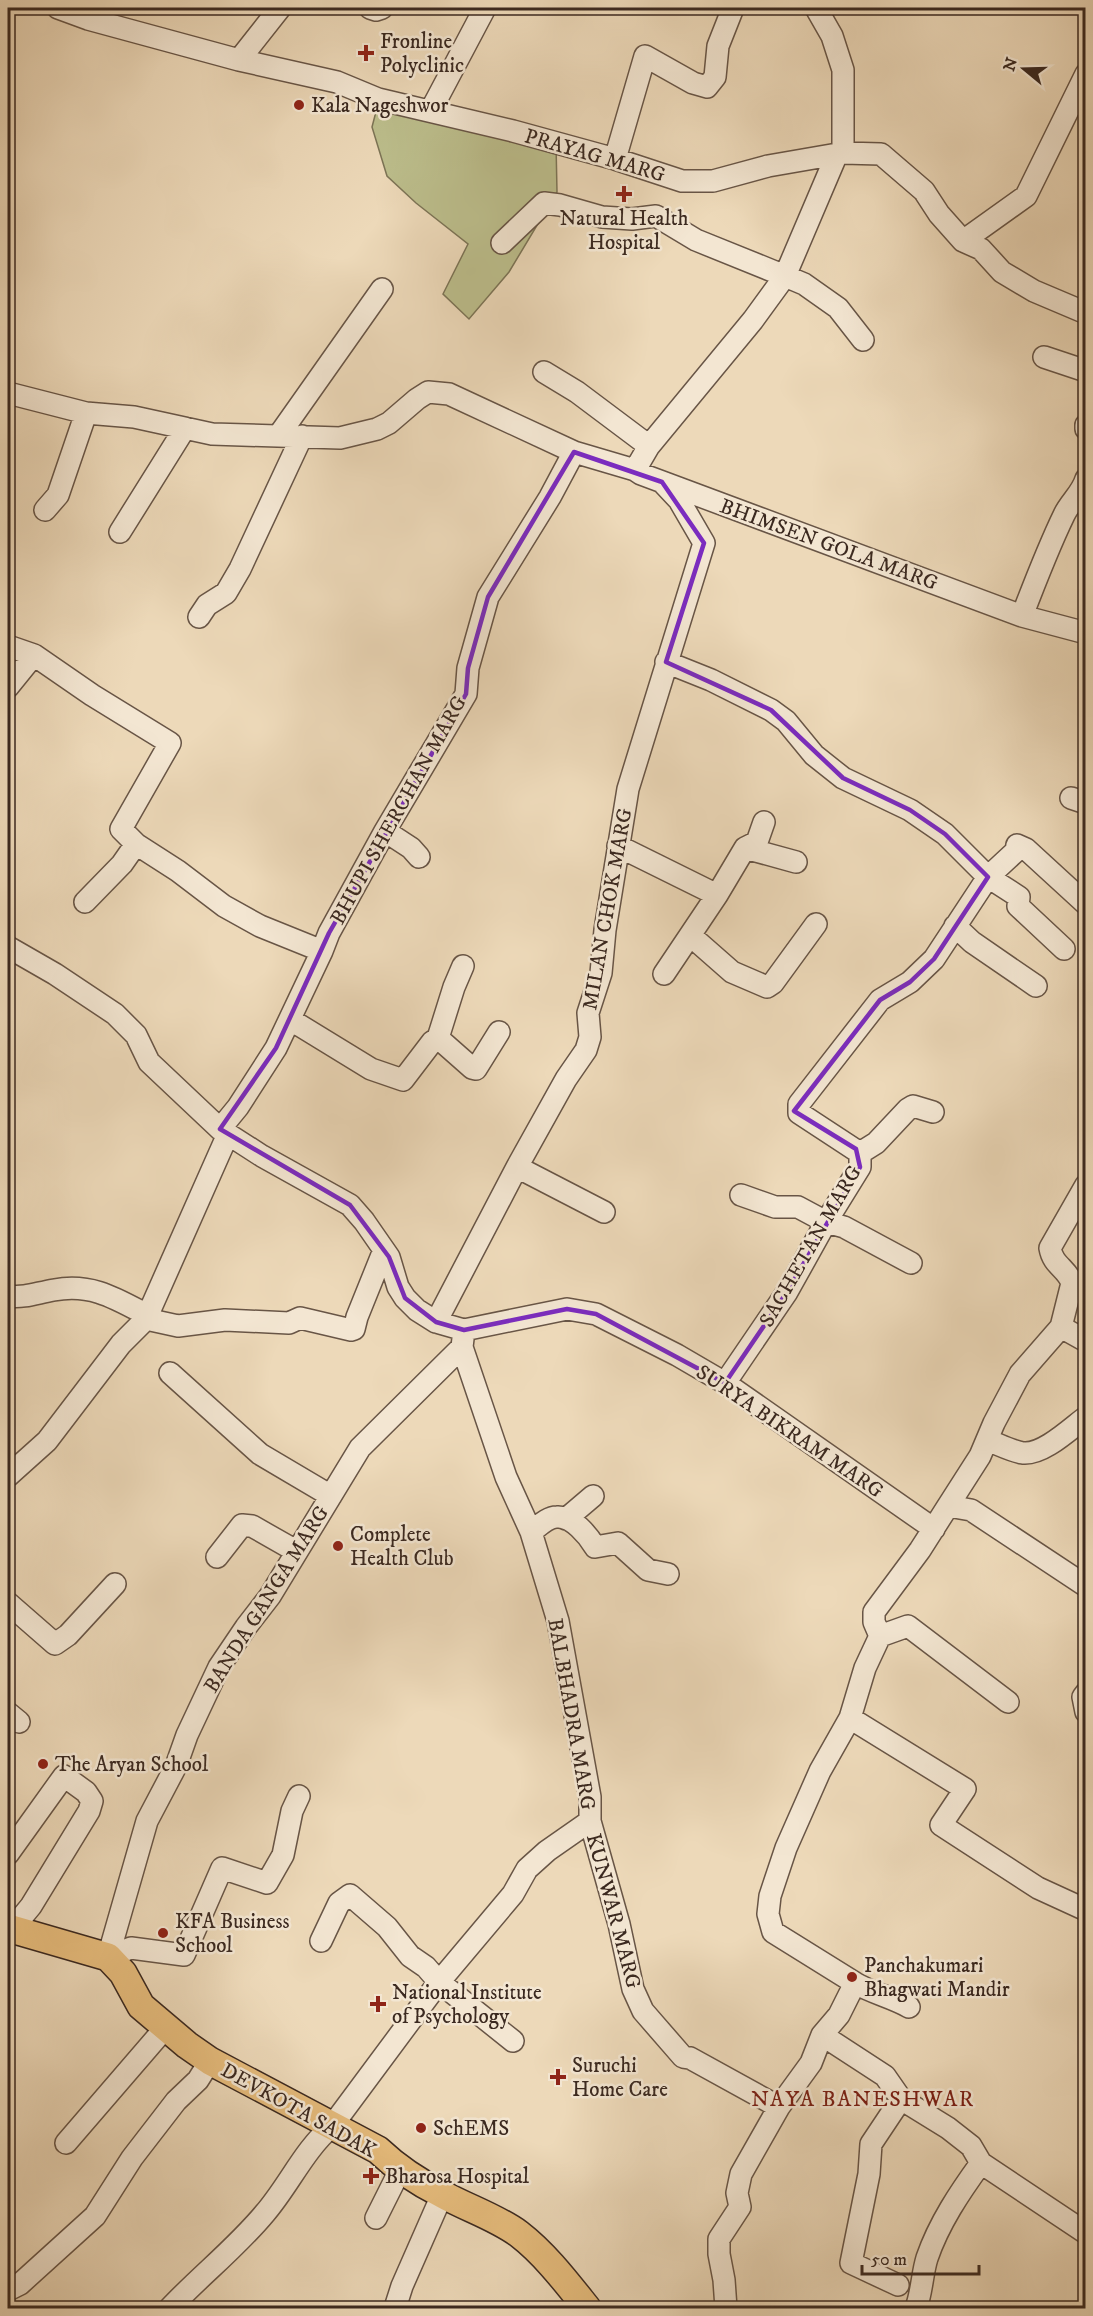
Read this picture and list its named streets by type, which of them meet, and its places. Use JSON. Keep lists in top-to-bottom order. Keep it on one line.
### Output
{"streets":{"main road":["DEVKOTA SADAK"],"street":["PRAYAG MARG","BHIMSEN GOLA MARG","BHUPI SHERCHAN MARG","MILAN CHOK MARG","SACHETAN MARG","SURYA BIKRAM MARG","BANDA GANGA MARG","BALBHADRA MARG","KUNWAR MARG"]},"crossings":[["BHIMSEN GOLA MARG","BHUPI SHERCHAN MARG"],["BHIMSEN GOLA MARG","MILAN CHOK MARG"],["SACHETAN MARG","SURYA BIKRAM MARG"],["SURYA BIKRAM MARG","BANDA GANGA MARG"],["SURYA BIKRAM MARG","BALBHADRA MARG"],["BANDA GANGA MARG","BALBHADRA MARG"],["BANDA GANGA MARG","DEVKOTA SADAK"],["BALBHADRA MARG","KUNWAR MARG"],["BALBHADRA MARG","DEVKOTA SADAK"]],"districts":["NAYA BANESHWAR"],"places":{"health":["Fronline Polyclinic","Natural Health Hospital","National Institute of Psychology","Suruchi Home Care","Bharosa Hospital"],"other":["Kala Nageshwor","Complete Health Club","The Aryan School","KFA Business School","Panchakumari Bhagwati Mandir","SchEMS"]},"scale_bar":"50 m","north":"left"}
